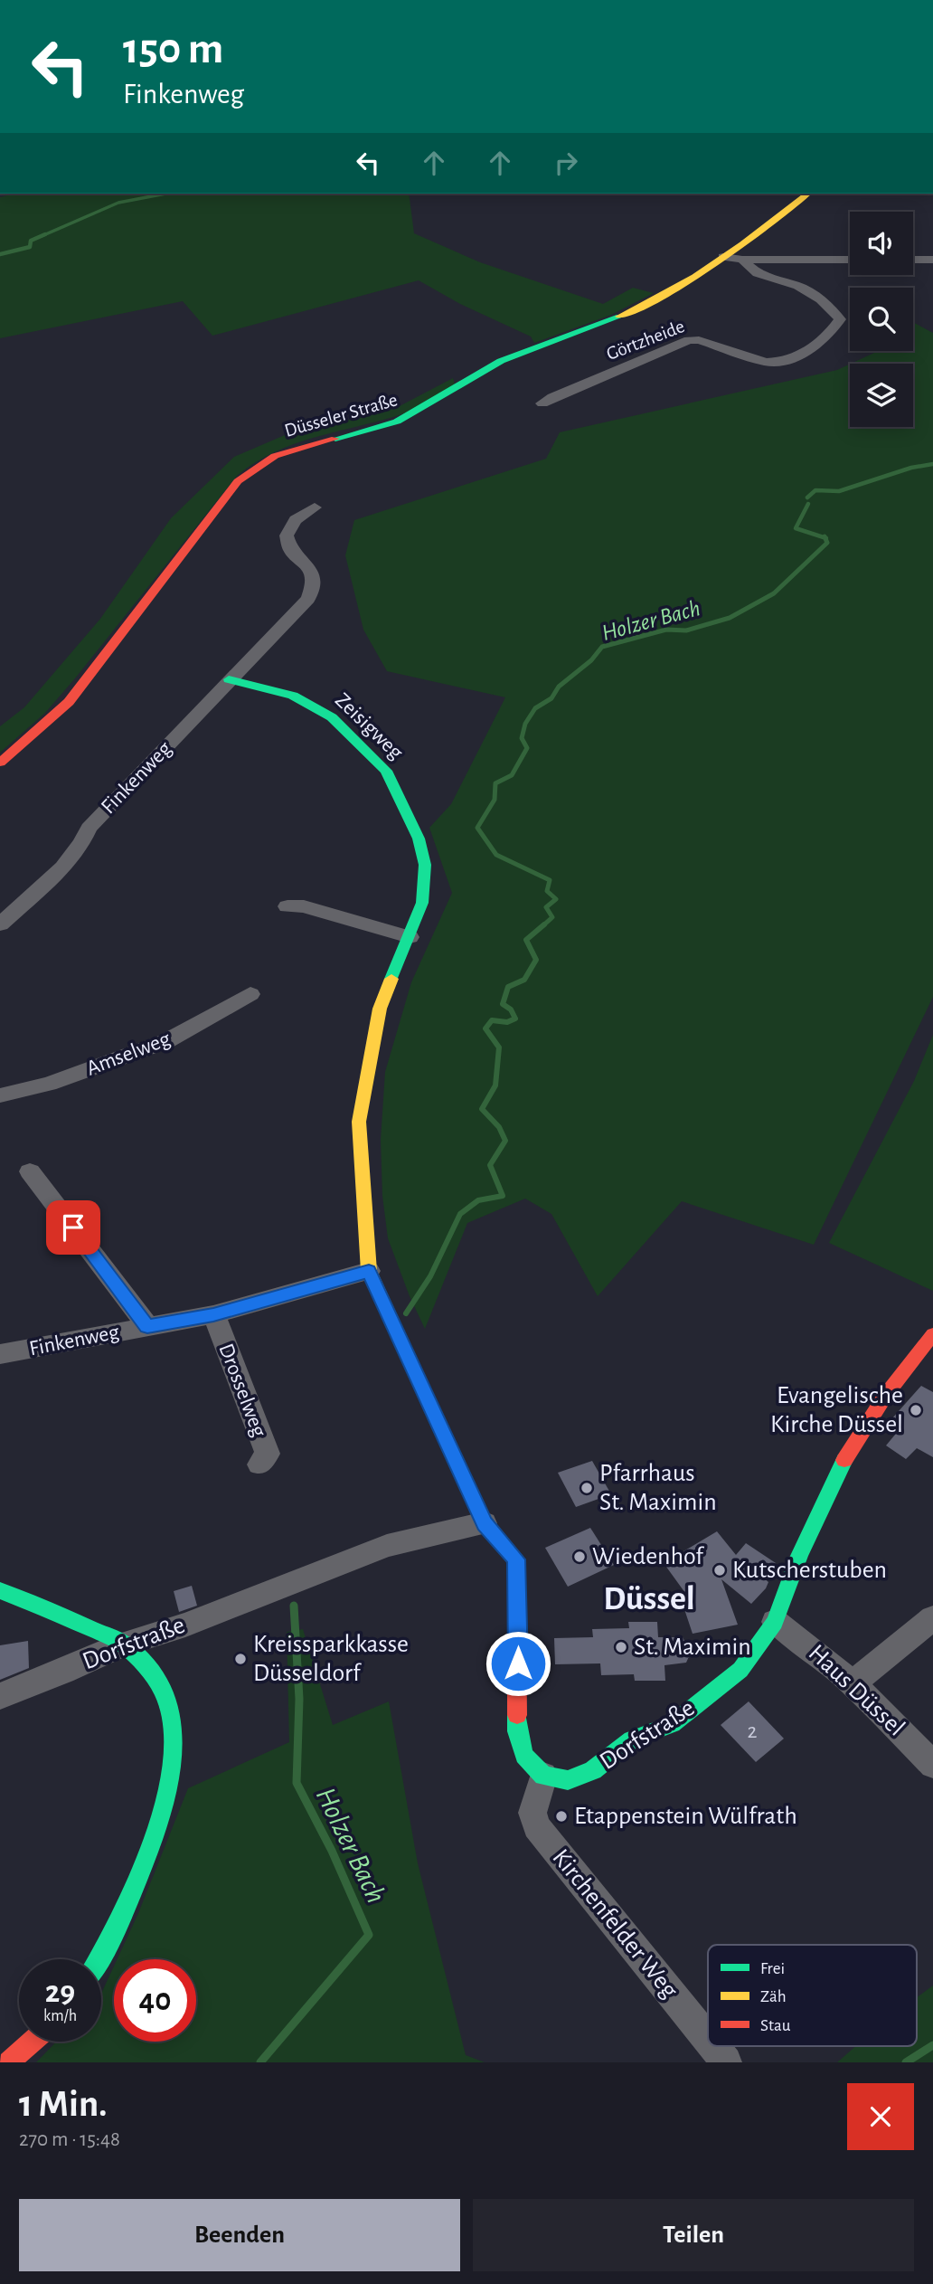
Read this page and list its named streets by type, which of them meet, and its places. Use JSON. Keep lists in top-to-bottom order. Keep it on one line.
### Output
{"streets":{"main road":["Düsseler Straße","Zeisigweg","Dorfstraße"],"street":["Görtzheide","Finkenweg","Amselweg","Drosselweg","Haus Düssel","Kirchenfelder Weg"]},"crossings":[["Görtzheide","Düsseler Straße"],["Zeisigweg","Finkenweg"],["Finkenweg","Drosselweg"],["Dorfstraße","Haus Düssel"],["Dorfstraße","Kirchenfelder Weg"]],"districts":["Düssel"],"water":["Holzer Bach"],"places":["Evangelische Kirche Düssel","Pfarrhaus St. Maximin","Wiedenhof","Kutscherstuben","St. Maximin","Kreissparkkasse Düsseldorf","Etappenstein Wülfrath"],"house_numbers":["2"],"legend":["Frei","Zäh","Stau"],"page":{"turn":["150 m","Finkenweg"],"speed":"29 km/h","limit":"40","heading":["1 Min.","270 m · 15:48"],"buttons":["Beenden","Teilen"]}}
